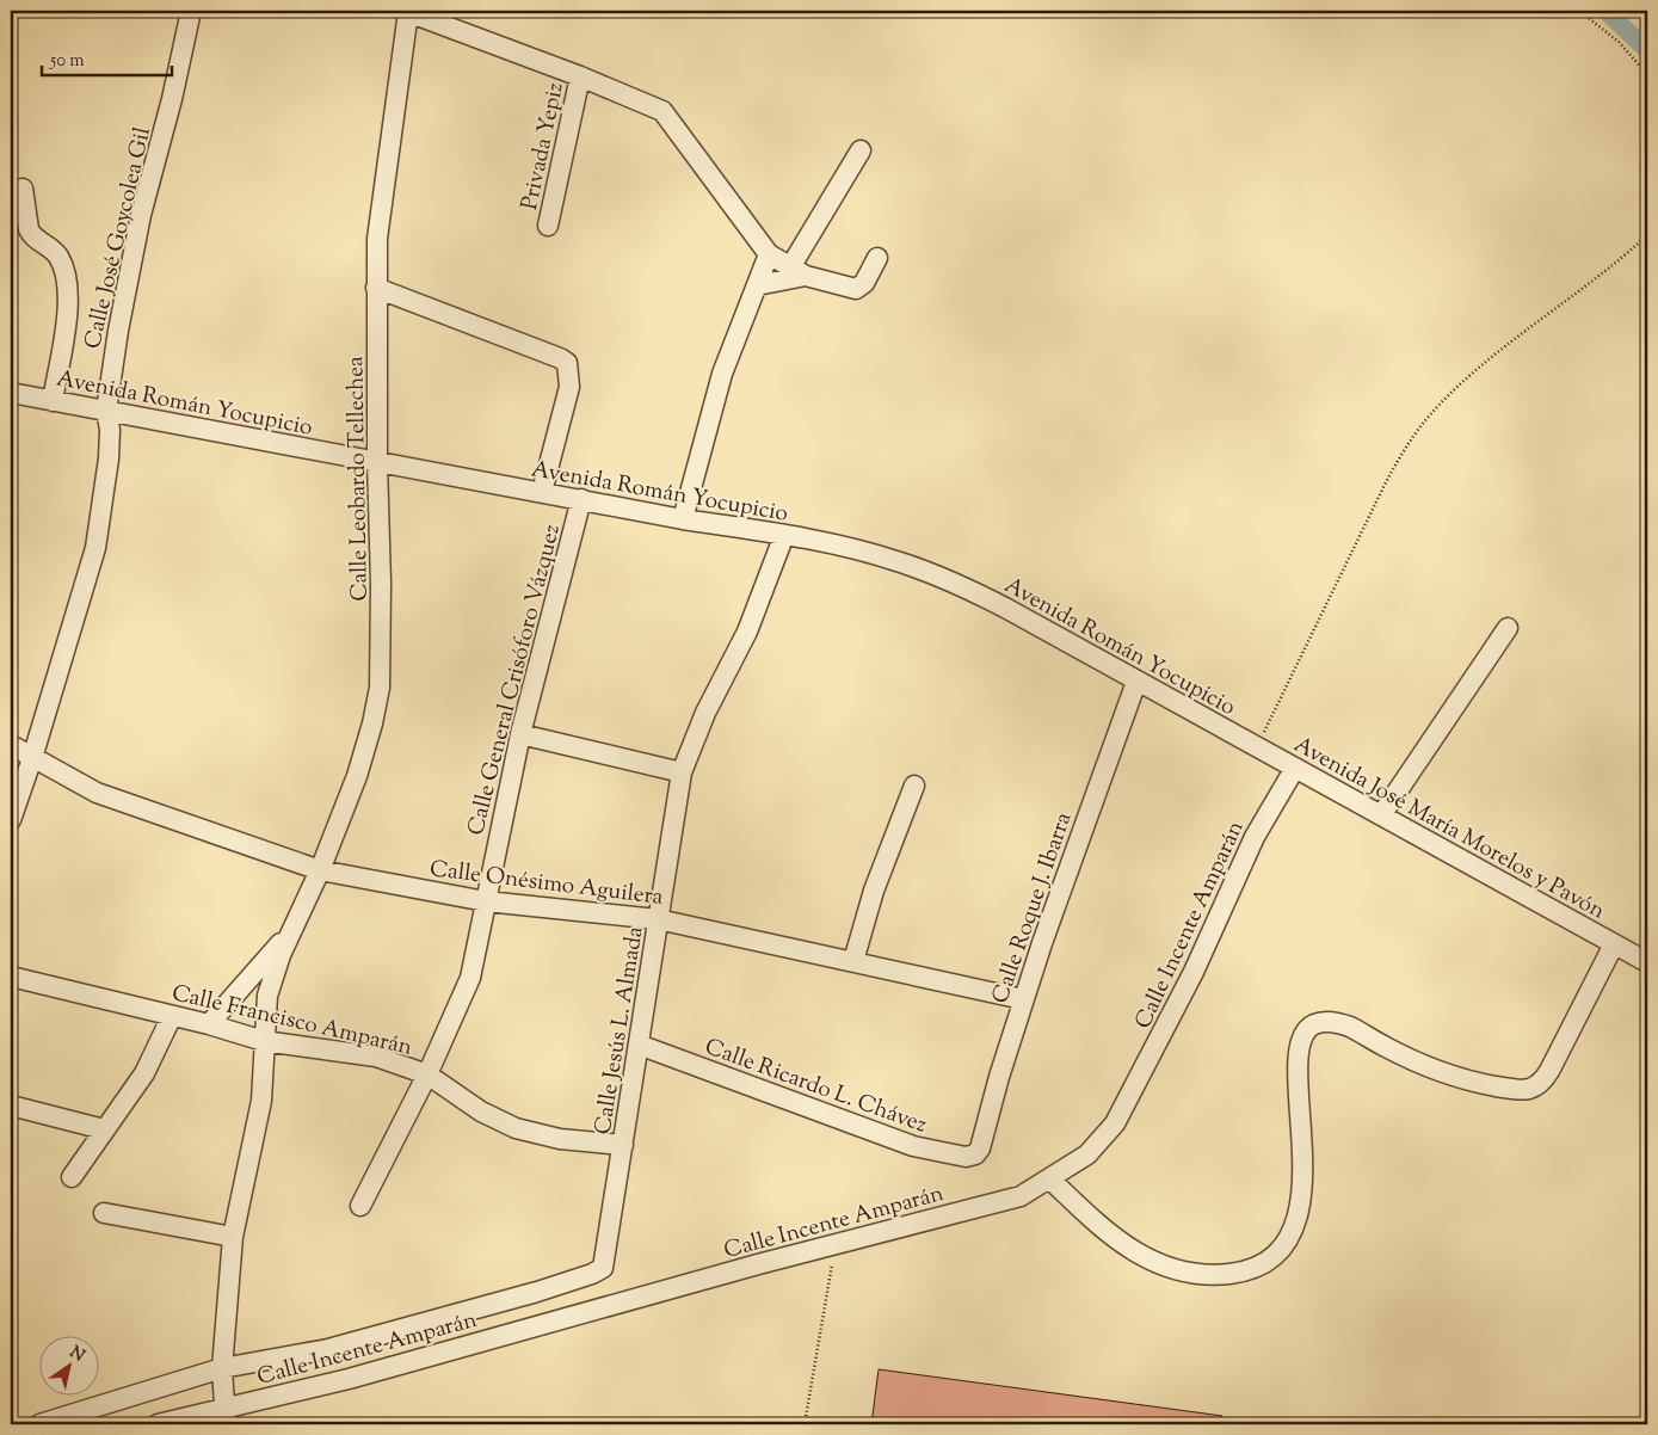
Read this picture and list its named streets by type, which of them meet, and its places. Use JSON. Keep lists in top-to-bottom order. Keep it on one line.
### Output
{"streets":{"street":["Privada Yepiz","Calle José Goycolea Gil","Avenida Román Yocupicio","Calle Leobardo Tellechea","Calle General Crisóforo Vázquez","Avenida José María Morelos y Pavón","Calle Onésimo Aguilera","Calle Roque J. Ibarra","Calle Incente Amparán","Calle Francisco Amparán","Calle Jesús L. Almada","Calle Ricardo L. Chávez"]},"crossings":[["Calle José Goycolea Gil","Avenida Román Yocupicio"],["Calle José Goycolea Gil","Calle Onésimo Aguilera"],["Avenida Román Yocupicio","Calle Leobardo Tellechea"],["Avenida Román Yocupicio","Calle General Crisóforo Vázquez"],["Avenida Román Yocupicio","Avenida José María Morelos y Pavón"],["Avenida Román Yocupicio","Calle Roque J. Ibarra"],["Avenida Román Yocupicio","Calle Jesús L. Almada"],["Calle Leobardo Tellechea","Calle Onésimo Aguilera"],["Calle Leobardo Tellechea","Calle Incente Amparán"],["Calle Leobardo Tellechea","Calle Francisco Amparán"],["Calle Leobardo Tellechea","Calle Jesús L. Almada"],["Calle General Crisóforo Vázquez","Calle Onésimo Aguilera"],["Calle General Crisóforo Vázquez","Calle Francisco Amparán"],["Avenida José María Morelos y Pavón","Calle Incente Amparán"],["Calle Onésimo Aguilera","Calle Roque J. Ibarra"],["Calle Onésimo Aguilera","Calle Jesús L. Almada"],["Calle Roque J. Ibarra","Calle Ricardo L. Chávez"],["Calle Francisco Amparán","Calle Jesús L. Almada"],["Calle Jesús L. Almada","Calle Ricardo L. Chávez"]],"scale_bar":"50 m","north":"top right"}
